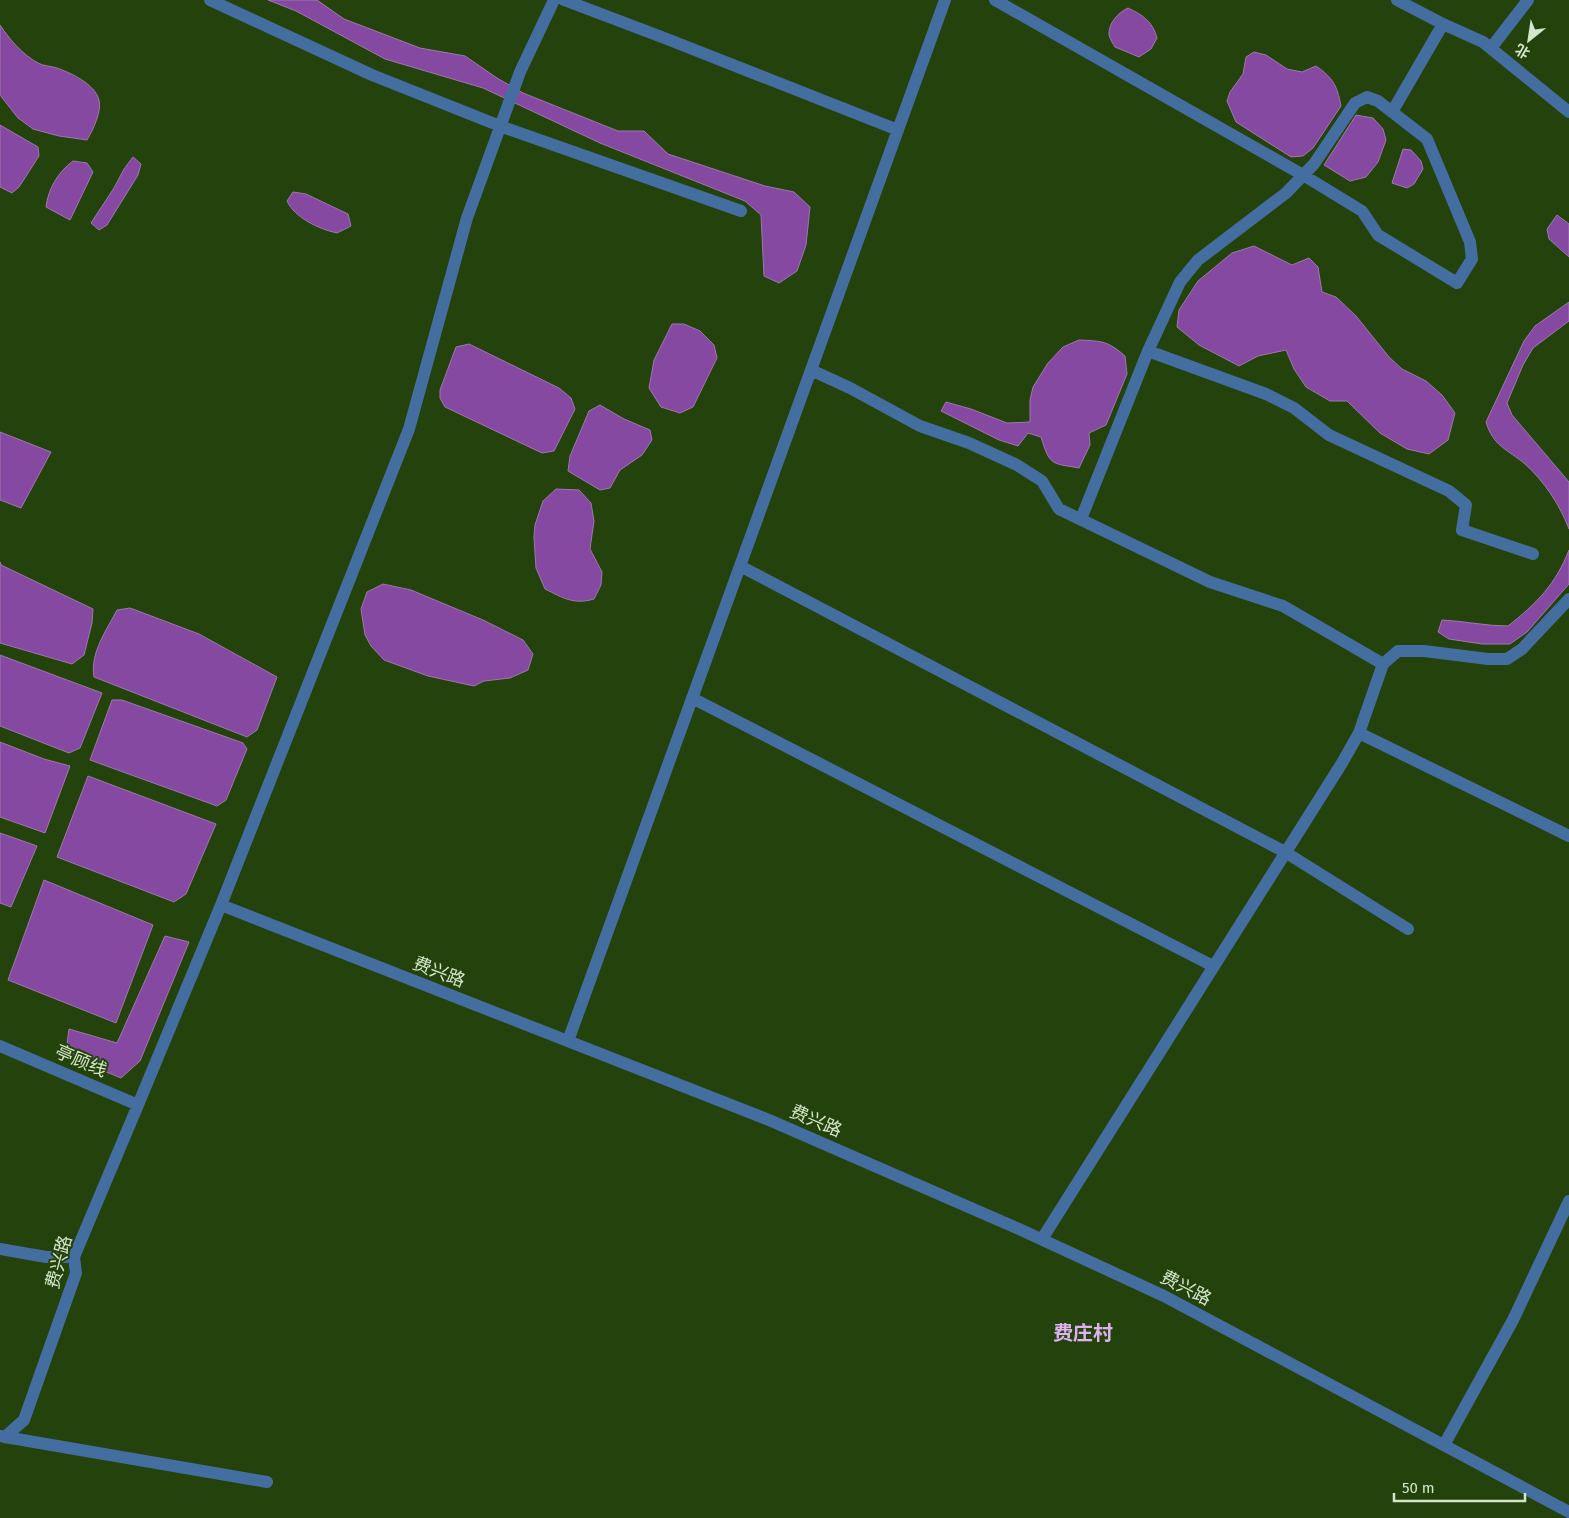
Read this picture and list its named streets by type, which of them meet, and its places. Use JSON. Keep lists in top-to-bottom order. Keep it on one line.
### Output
{"streets":{"street":["费兴路","亭顾线"]},"crossings":[["费兴路","亭顾线"]],"districts":["费庄村"],"scale_bar":"50 m","north":"bottom left"}
